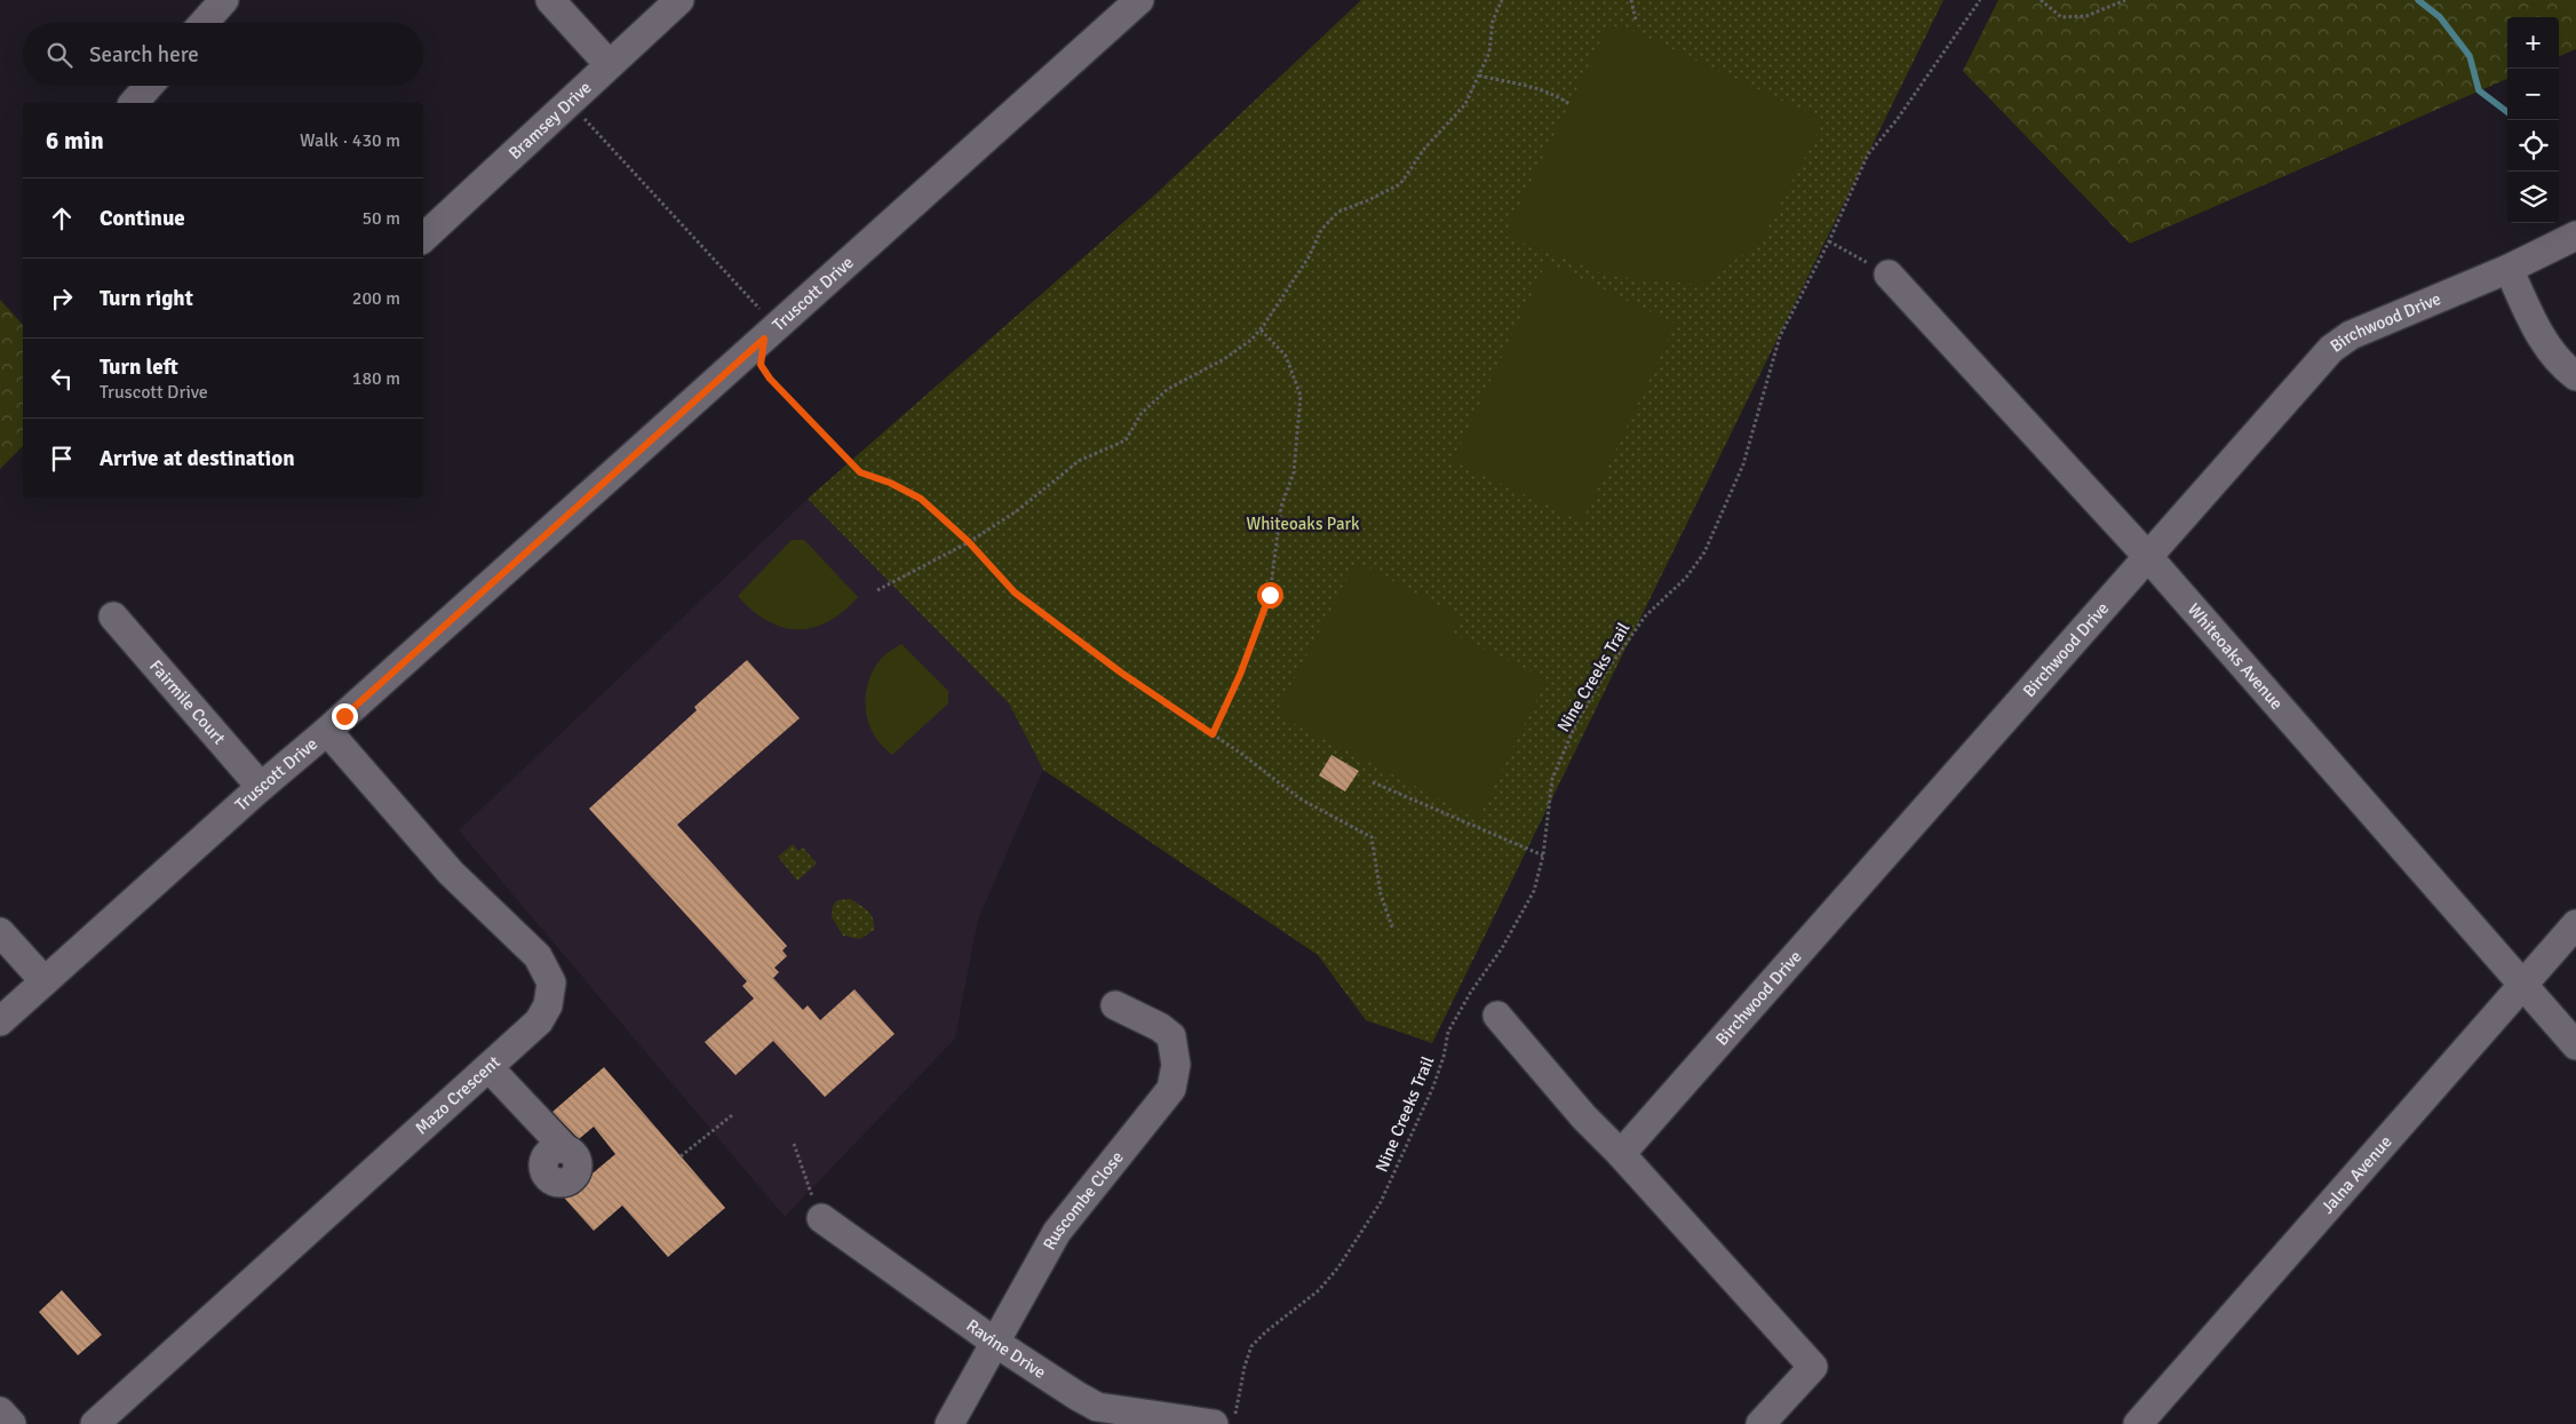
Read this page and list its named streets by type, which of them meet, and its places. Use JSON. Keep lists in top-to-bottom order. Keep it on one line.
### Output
{"streets":{"street":["Bramsey Drive","Truscott Drive","Birchwood Drive","Whiteoaks Avenue","Fairmile Court","Mazo Crescent","Jalna Avenue","Ruscombe Close","Ravine Drive"],"path":["Nine Creeks Trail"]},"crossings":[["Truscott Drive","Fairmile Court"],["Truscott Drive","Mazo Crescent"],["Birchwood Drive","Whiteoaks Avenue"],["Whiteoaks Avenue","Jalna Avenue"],["Ruscombe Close","Ravine Drive"]],"parks":["Whiteoaks Park"],"page":{"map_buttons":["+","−"],"search":"Search here","heading":["6 min","Walk · 430 m"],"list":[["Continue","50 m"],["Turn right","200 m"],["Turn left","Truscott Drive","180 m"],"Arrive at destination"]}}
